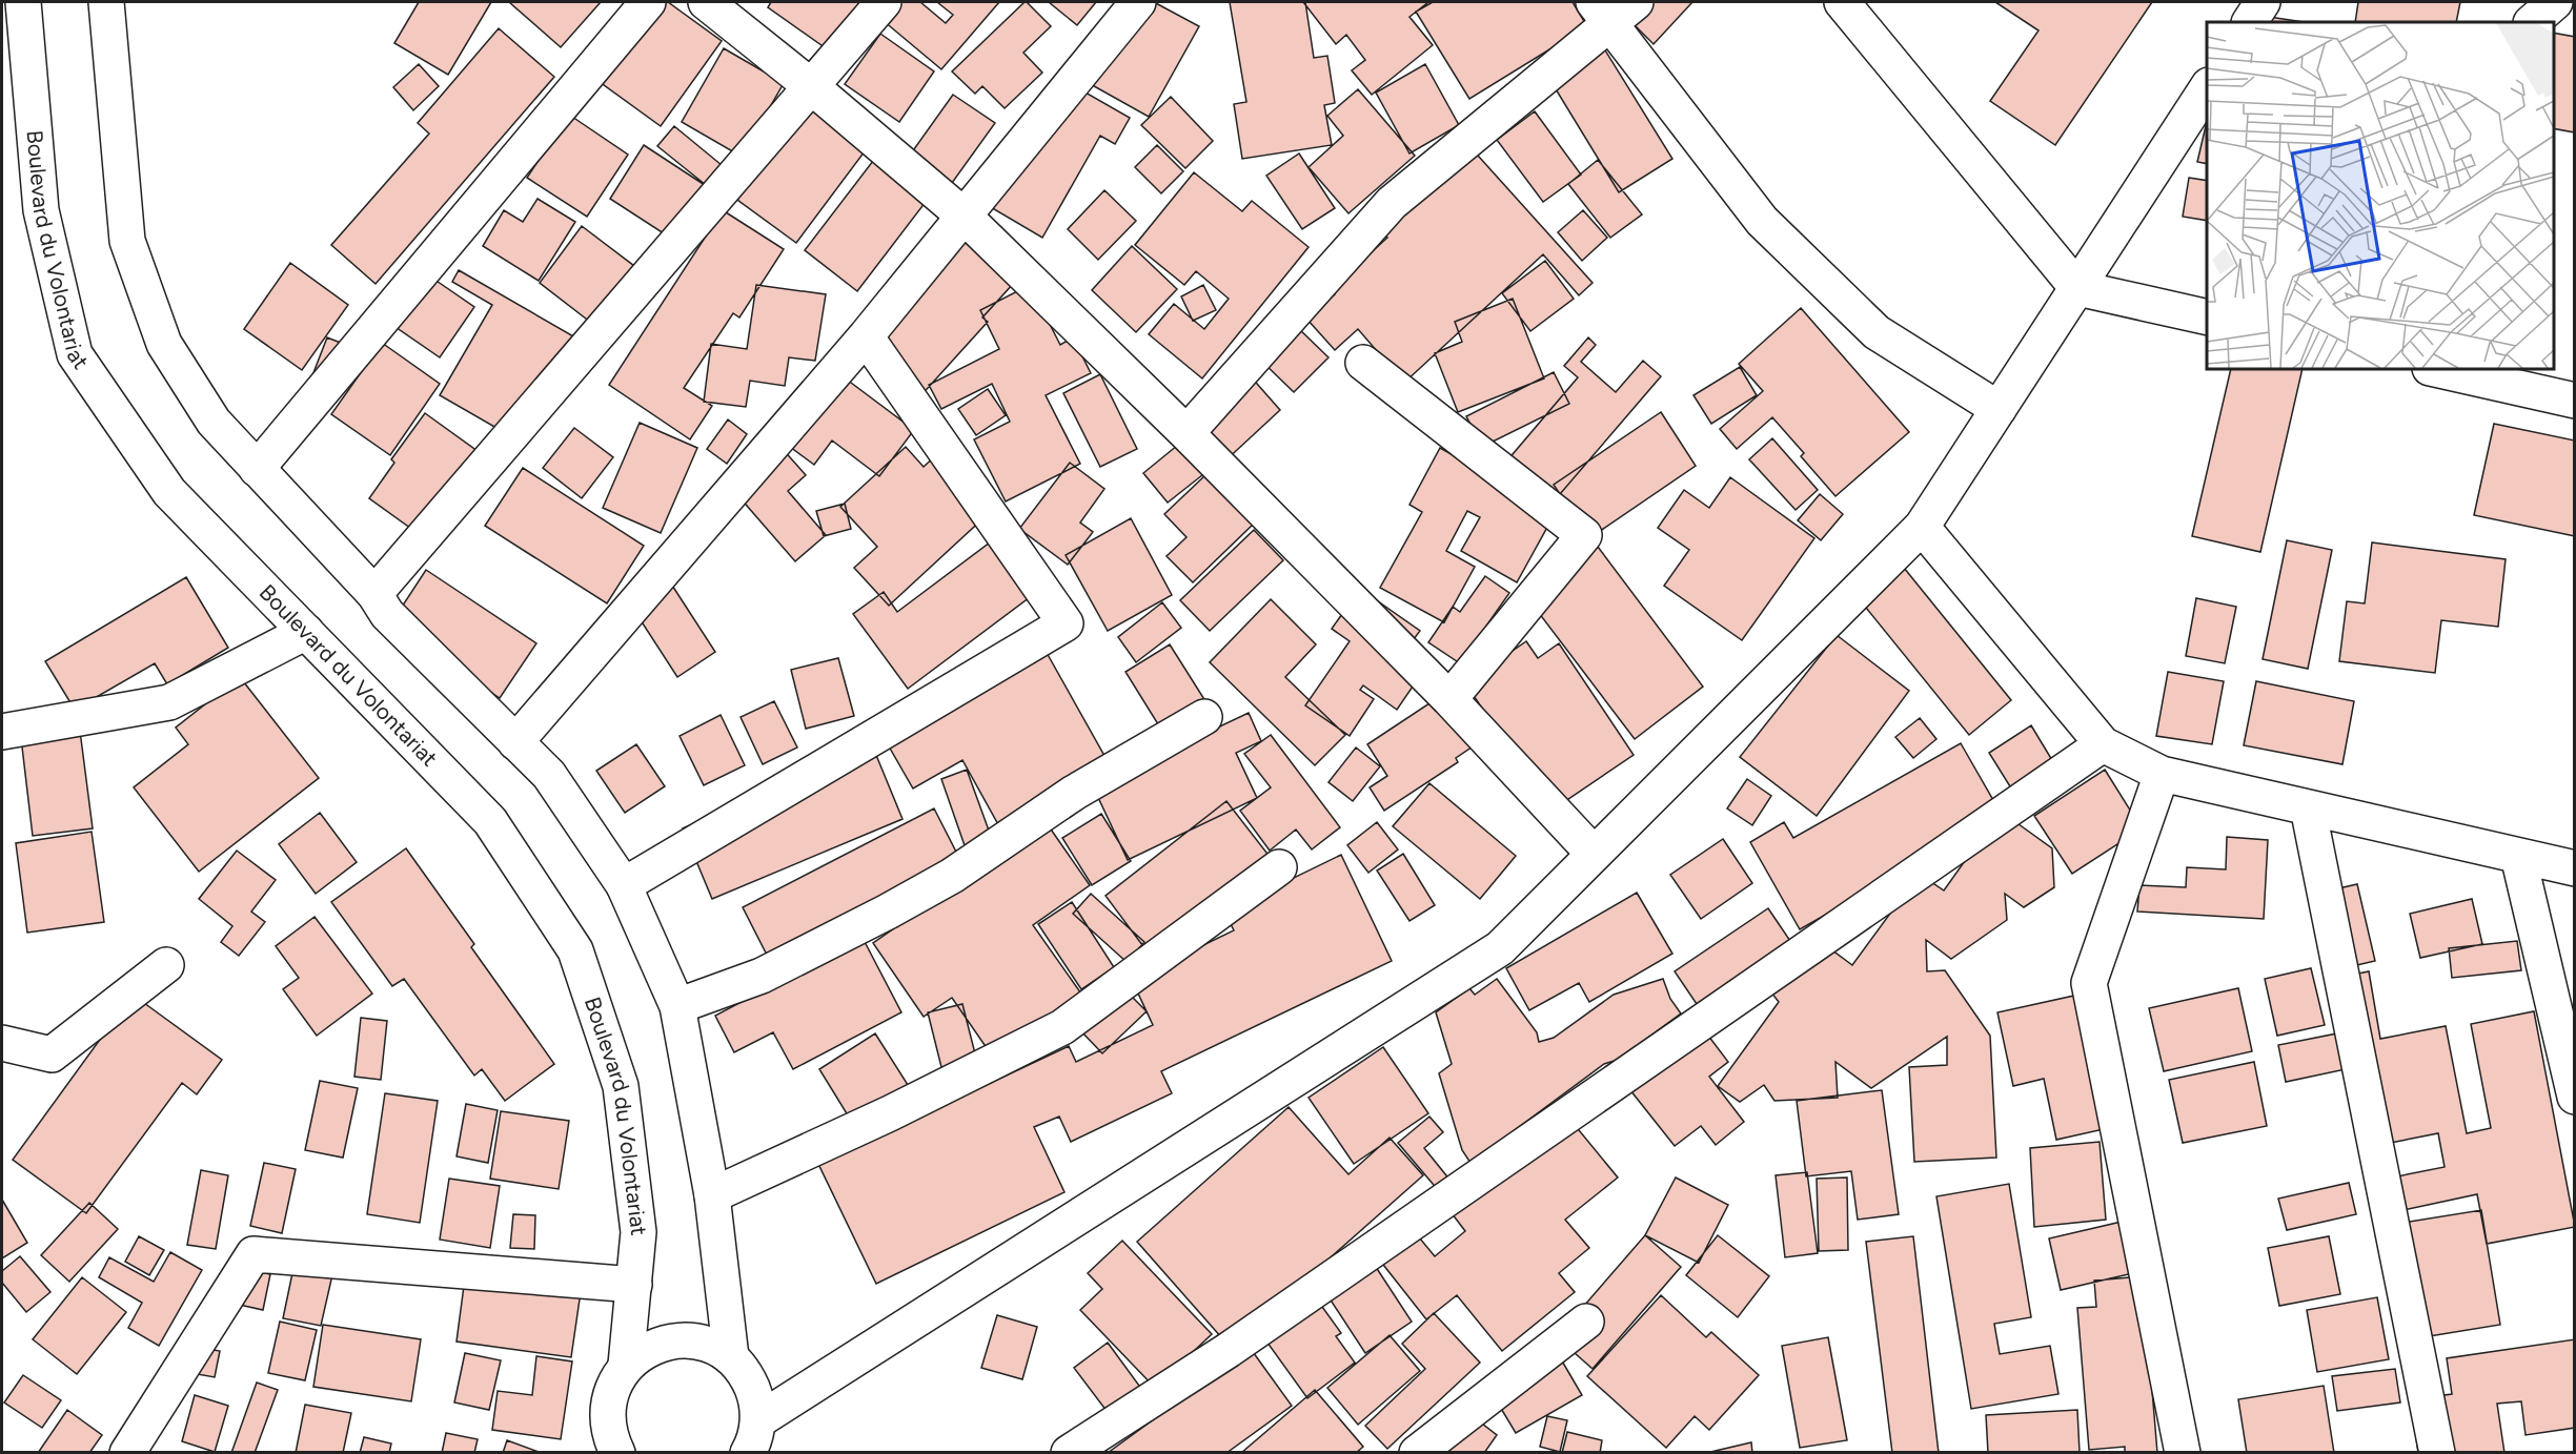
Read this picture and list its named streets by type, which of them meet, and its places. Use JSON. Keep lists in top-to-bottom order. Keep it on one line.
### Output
{"streets":{"street":["Boulevard du Volontariat"]}}
